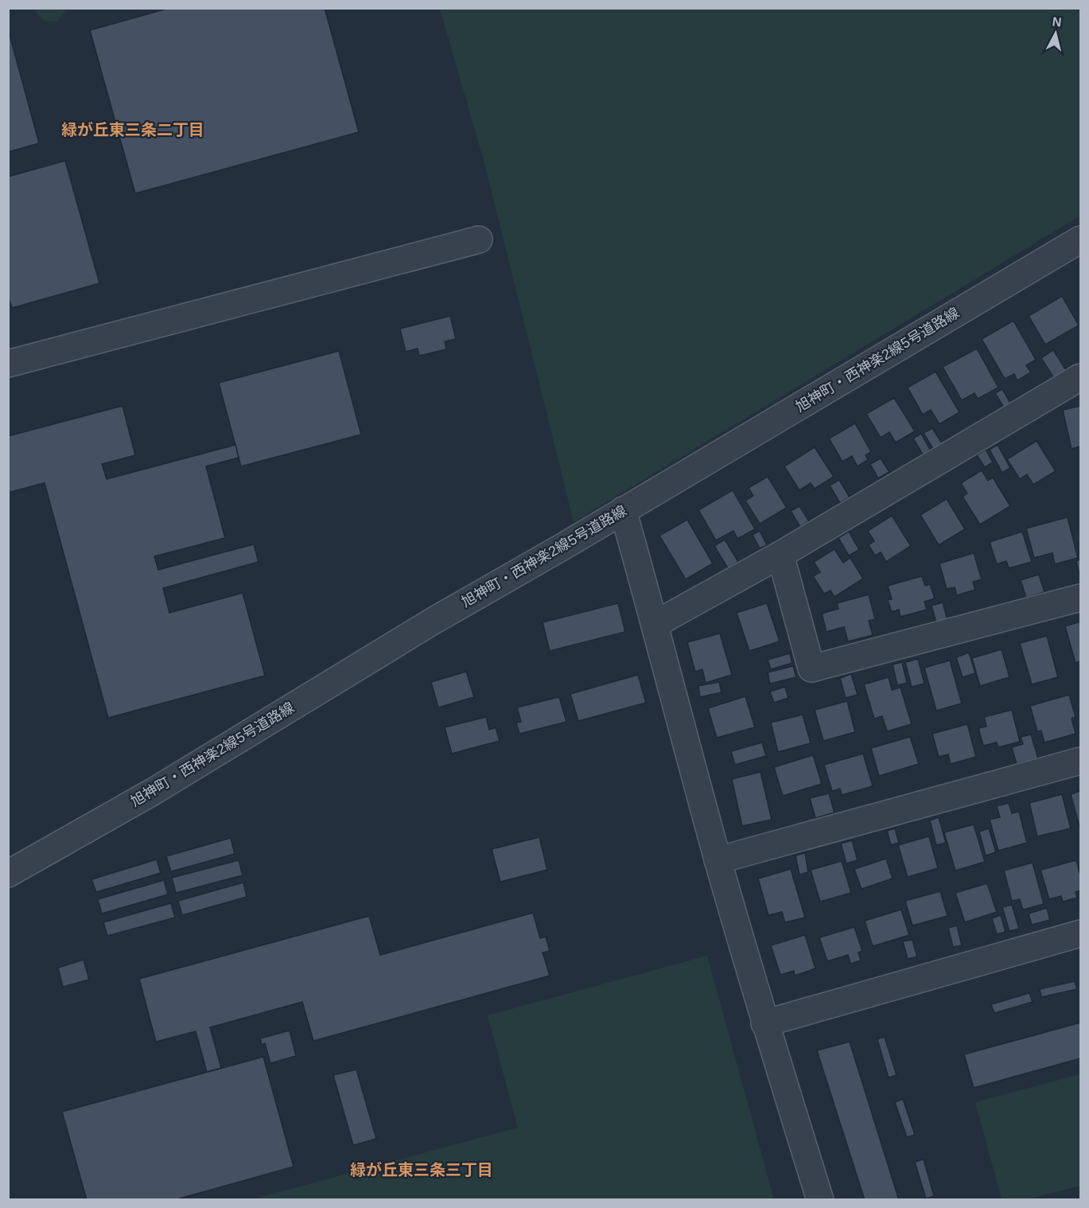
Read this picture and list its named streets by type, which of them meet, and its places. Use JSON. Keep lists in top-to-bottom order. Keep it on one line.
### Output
{"streets":{"street":["旭神町・西神楽2線5号道路線"]},"districts":["緑が丘東三条二丁目","緑が丘東三条三丁目"],"north":"top"}
